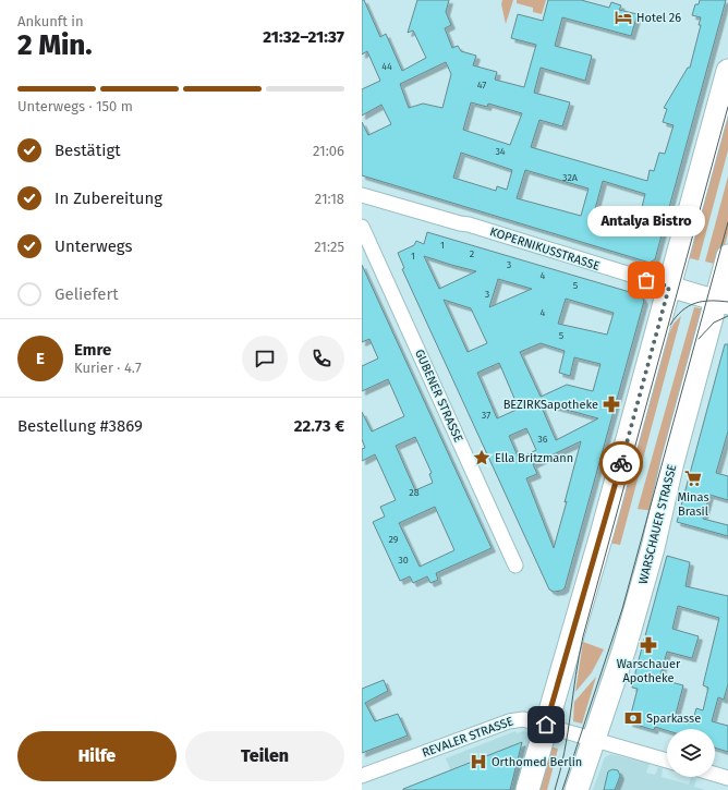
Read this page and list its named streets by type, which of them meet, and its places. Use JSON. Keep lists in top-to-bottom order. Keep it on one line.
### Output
{"streets":{"main road":["WARSCHAUER STRASSE"],"street":["KOPERNIKUSSTRASSE","GUBENER STRASSE","REVALER STRASSE"]},"crossings":[["KOPERNIKUSSTRASSE","WARSCHAUER STRASSE"],["WARSCHAUER STRASSE","REVALER STRASSE"]],"places":{"hotel":["Hotel 26"],"other":["Antalya Bistro"],"pharmacy":["BEZIRKSapotheke","Warschauer Apotheke"],"place":["Ella Britzmann"],"supermarket":["Minas Brasil"],"bank":["Sparkasse"],"hospital":["Orthomed Berlin"]},"house_numbers":["44","47","34","32A","1","2","1","3","4","5","3","4","5","37","36","28","29","30"],"page":{"heading":["2 Min.","Ankunft in","21:32–21:37"],"panel":["Emre","Kurier · 4.7","Bestellung #3869","22.73 €"],"bar":"Unterwegs · 150 m","list":[["Bestätigt","21:06"],["In Zubereitung","21:18"],["Unterwegs","21:25"],"Geliefert"],"bubble":"Antalya Bistro","round":"E","buttons":["Hilfe","Teilen"]}}
